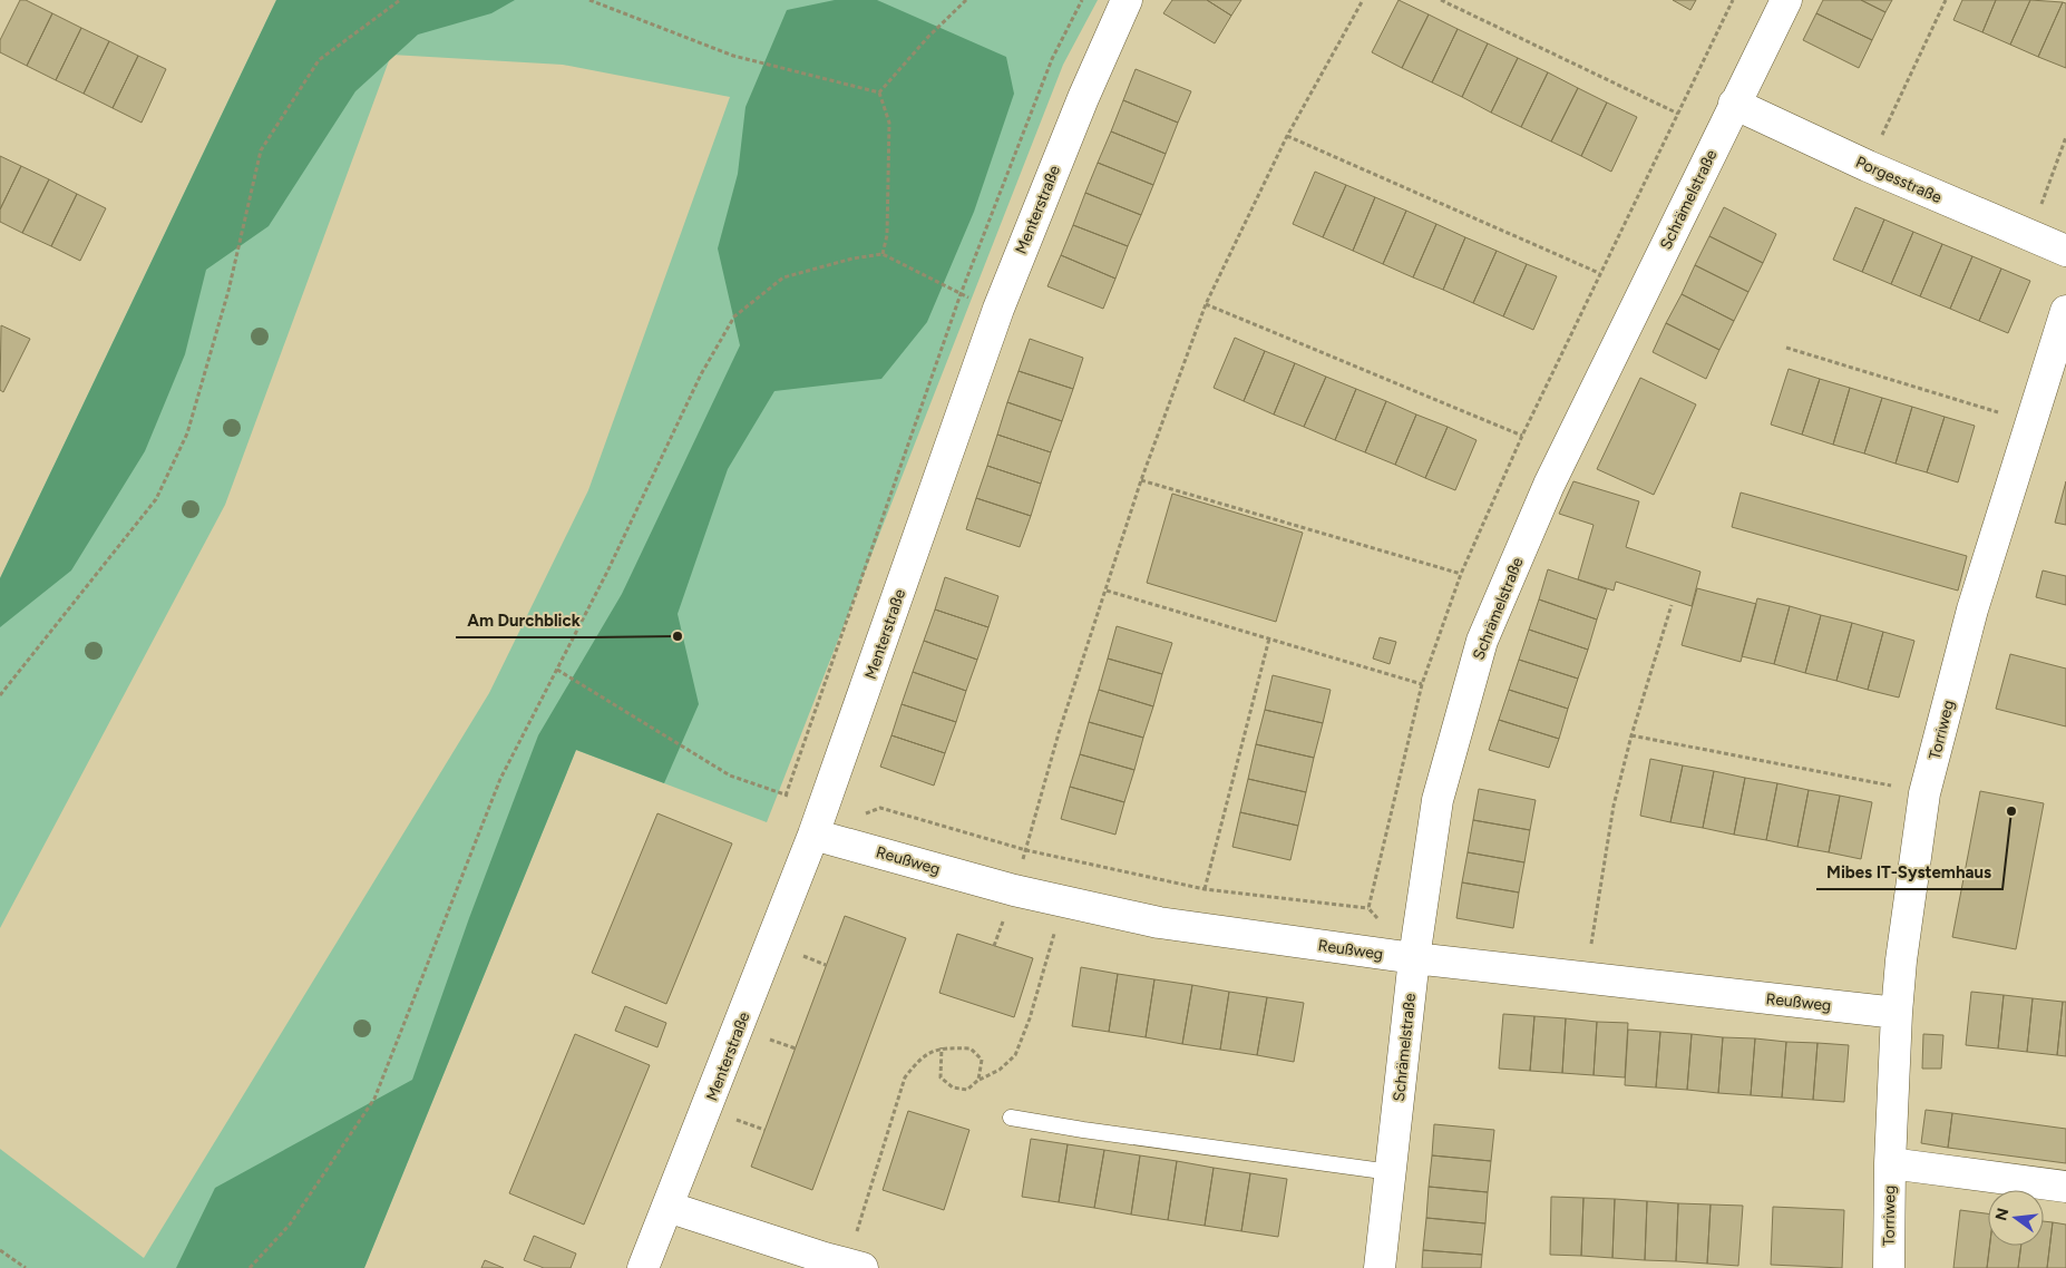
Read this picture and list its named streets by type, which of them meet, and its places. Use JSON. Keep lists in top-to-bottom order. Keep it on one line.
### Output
{"streets":{"street":["Porgesstraße","Schrämelstraße","Menterstraße","Torriweg","Reußweg"]},"crossings":[["Porgesstraße","Schrämelstraße"],["Schrämelstraße","Reußweg"],["Menterstraße","Reußweg"],["Torriweg","Reußweg"]],"places":["Am Durchblick","Mibes IT-Systemhaus"],"north":"left"}
